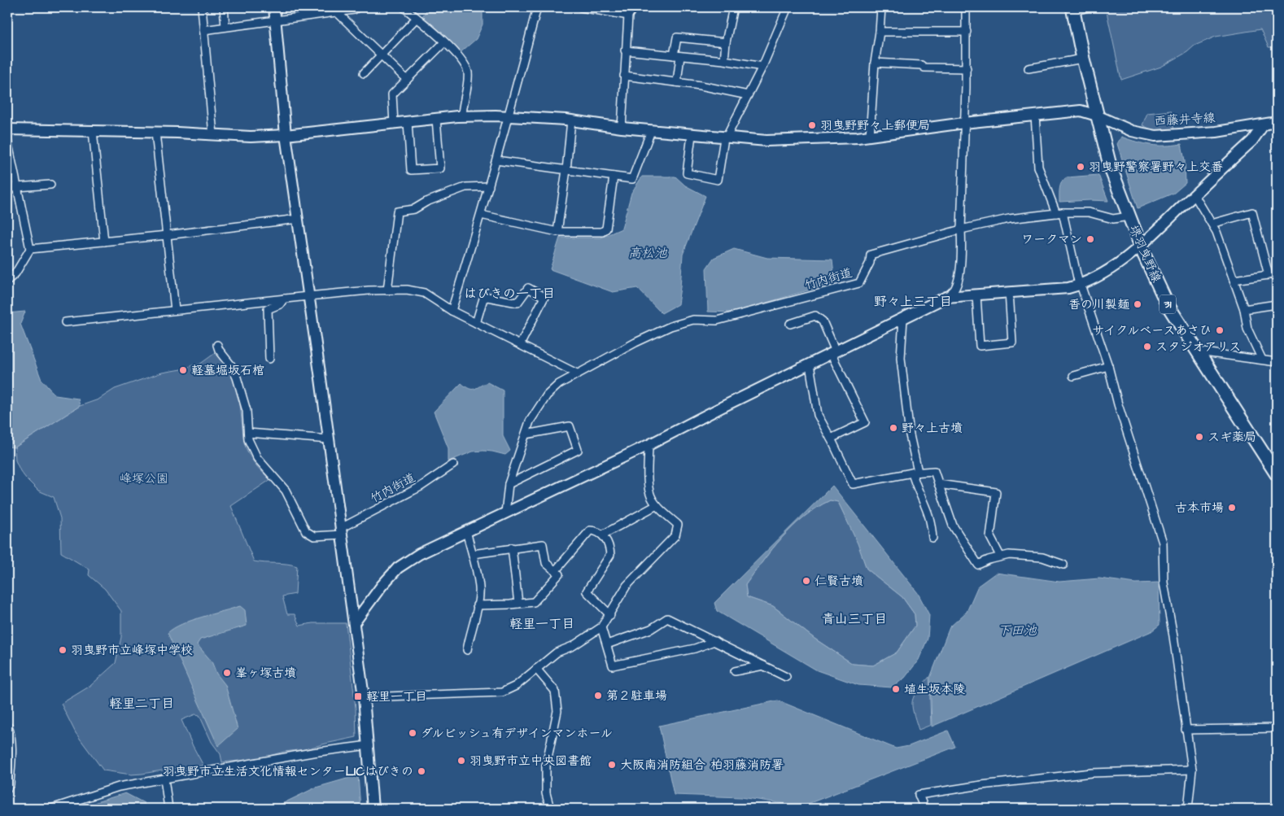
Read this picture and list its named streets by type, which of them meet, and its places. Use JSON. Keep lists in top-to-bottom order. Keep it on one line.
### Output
{"streets":{"main road":["堺羽曳野線","31"],"street":["西藤井寺線","竹内街道"]},"crossings":[["西藤井寺線","堺羽曳野線"]],"districts":["はびきの一丁目","野々上三丁目","青山三丁目","軽里一丁目","軽里二丁目"],"water":["高松池","下田池"],"parks":["峰塚公園"],"places":{"other":["羽曳野野々上郵便局","羽曳野警察署野々上交番","ワークマン","香の川製麺","サイクルベースあさひ","スタジオアリス","軽墓堀坂石棺","野々上古墳","スギ薬局","古本市場","仁賢古墳","羽曳野市立峰塚中学校","峯ヶ塚古墳","埴生坂本陵","第２駐車場","ダルビッシュ有デザインマンホール","羽曳野市立中央図書館","大阪南消防組合 柏羽藤消防署","羽曳野市立生活文化情報センターLICはびきの"],"transit":["軽里一丁目"]}}
